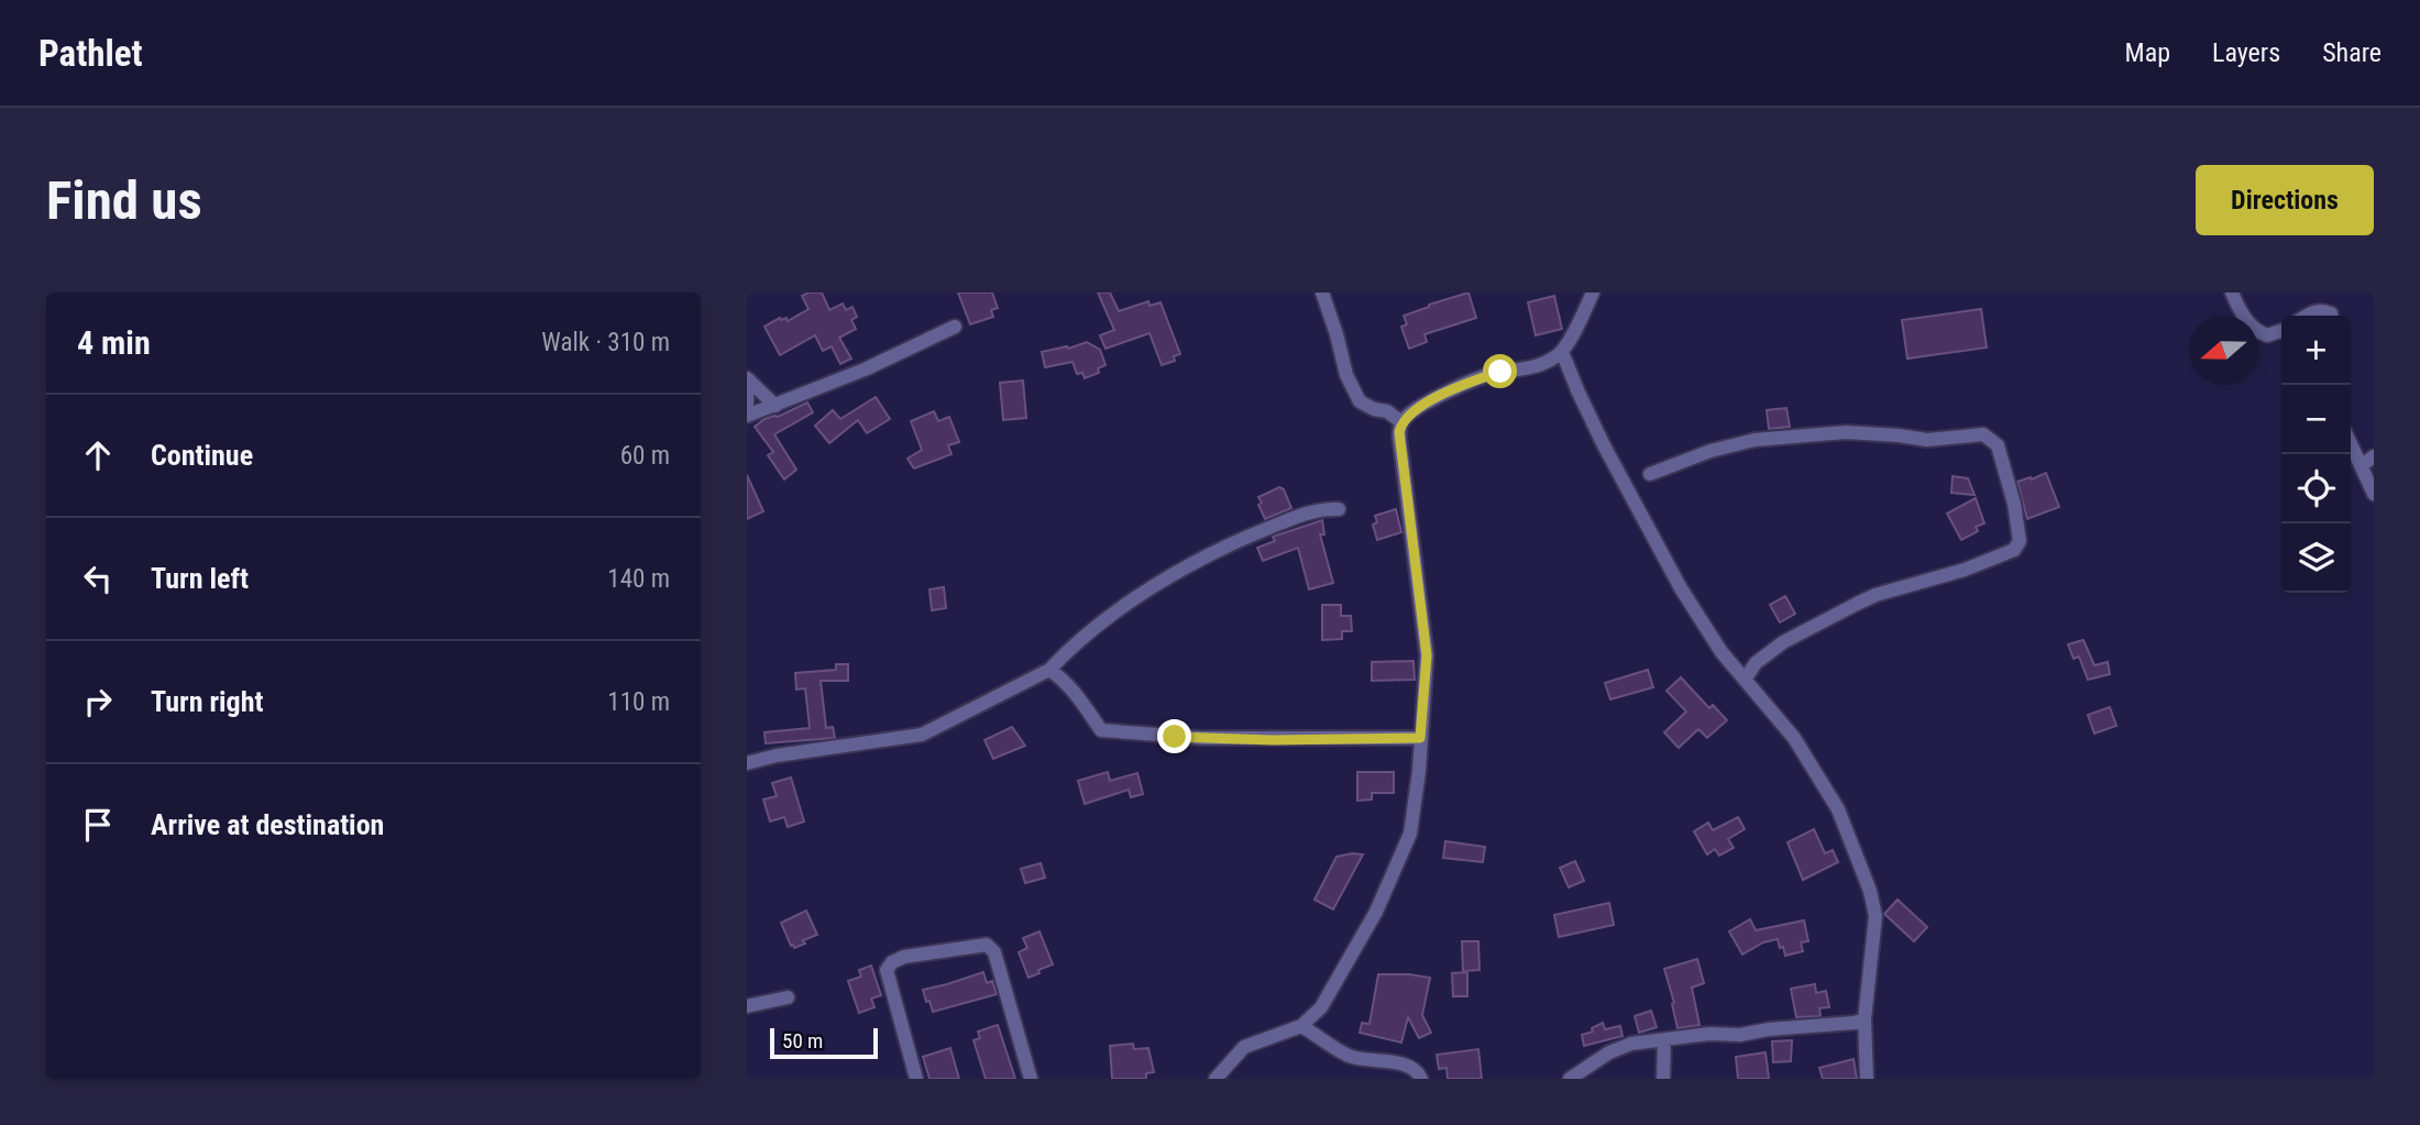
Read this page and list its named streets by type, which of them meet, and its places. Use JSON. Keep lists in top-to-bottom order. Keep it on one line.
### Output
{"scale_bar":"50 m","north":"left","page":{"header":"Pathlet","nav":["Map","Layers","Share"],"buttons":"Directions","title":"Find us","heading":["4 min","Walk · 310 m"],"map_buttons":["+","−"],"list":[["Continue","60 m"],["Turn left","140 m"],["Turn right","110 m"],"Arrive at destination"],"scale":"50 m"}}
